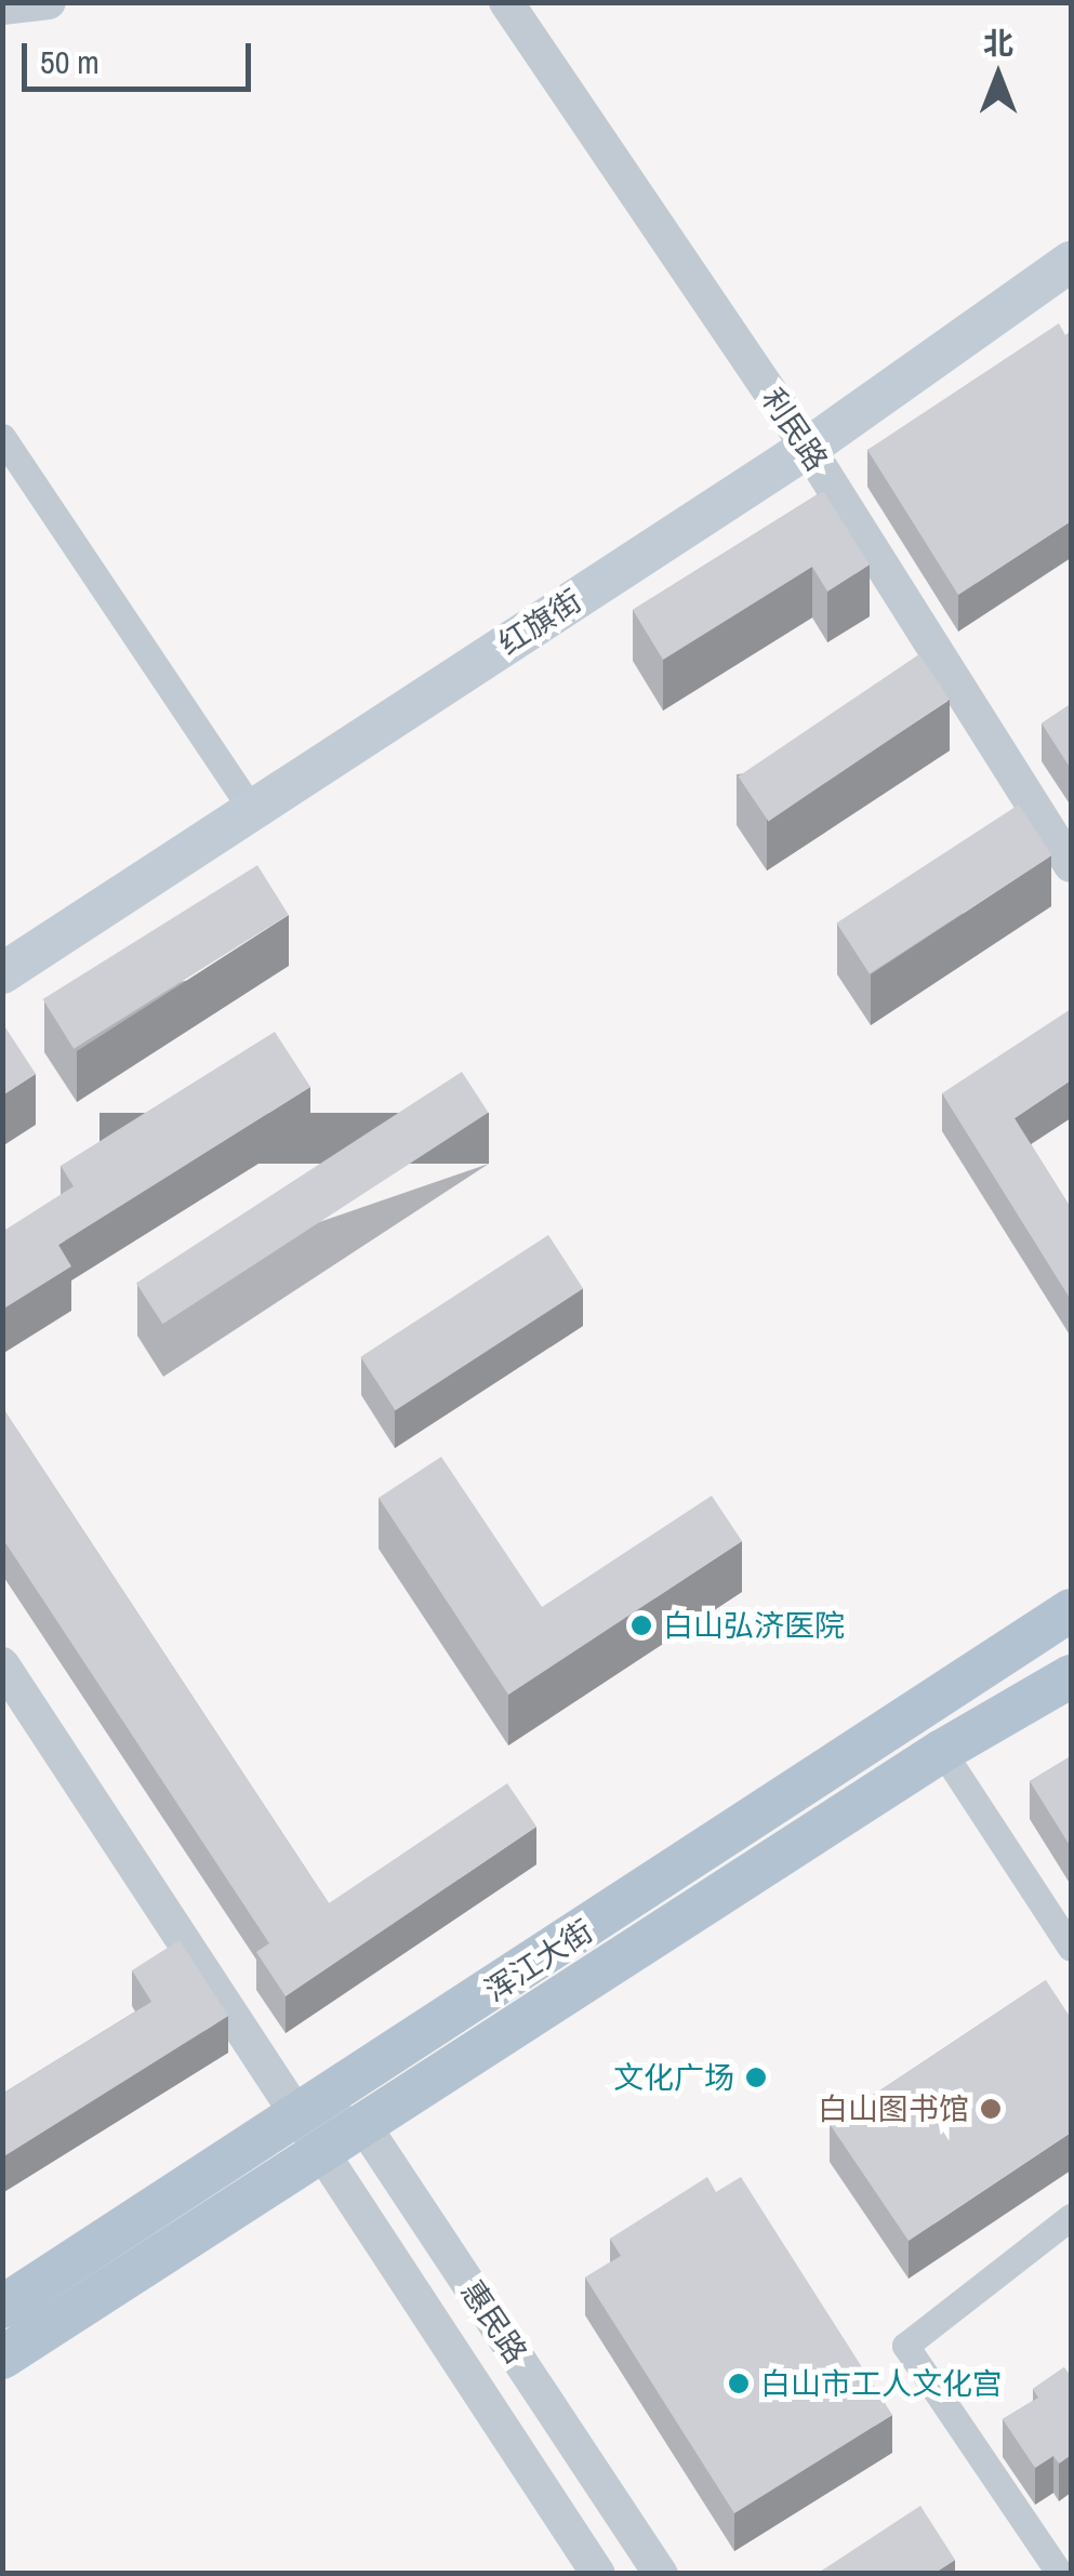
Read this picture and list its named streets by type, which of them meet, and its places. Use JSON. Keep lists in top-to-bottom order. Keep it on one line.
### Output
{"streets":{"main road":["红旗街","浑江大街"],"street":["利民路","惠民路"]},"crossings":[["利民路","红旗街"],["浑江大街","惠民路"]],"places":["白山弘济医院","文化广场","白山图书馆","白山市工人文化宫"],"scale_bar":"50 m","north":"top"}
